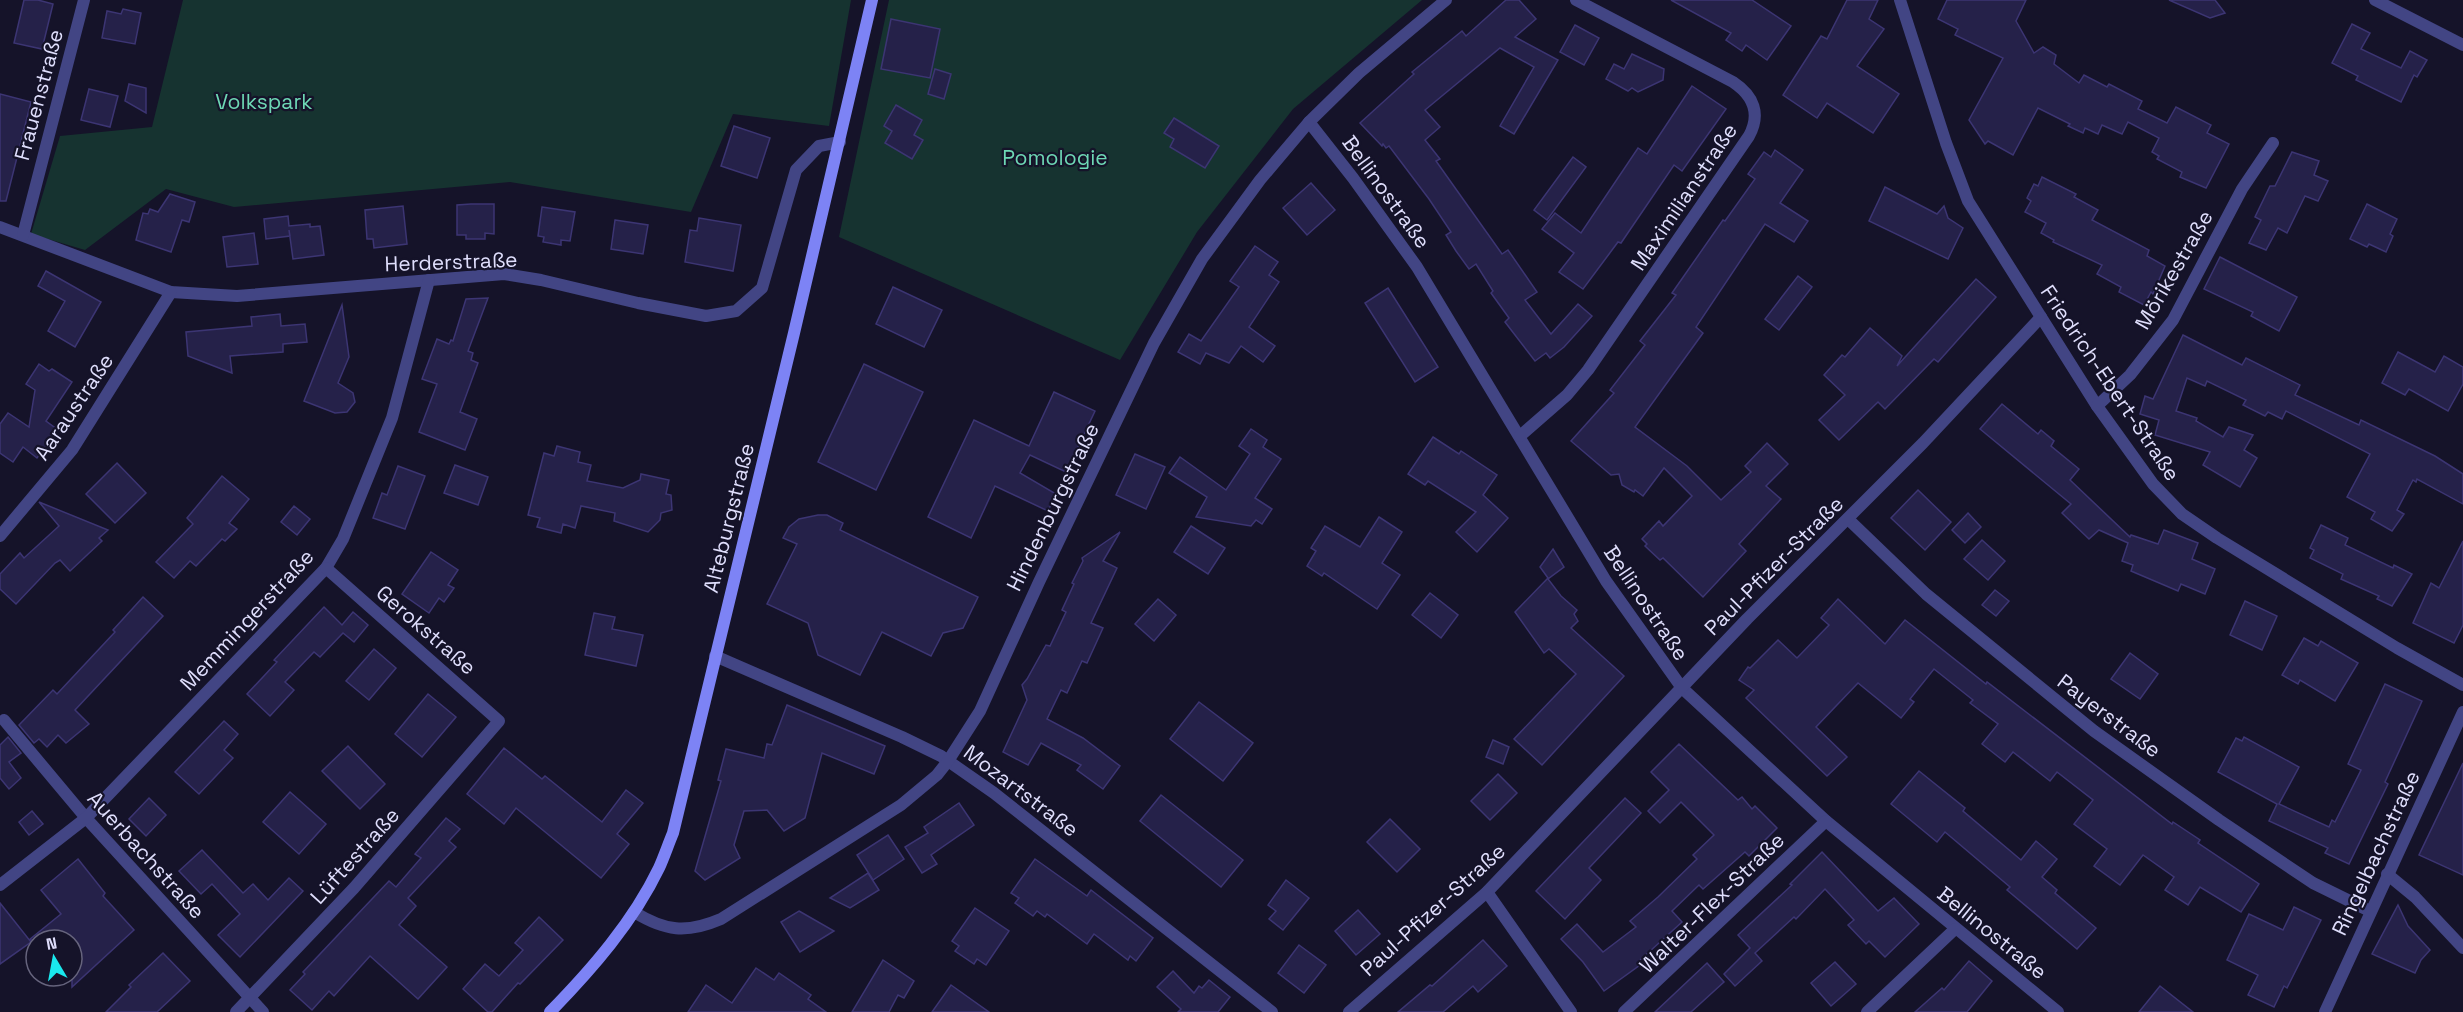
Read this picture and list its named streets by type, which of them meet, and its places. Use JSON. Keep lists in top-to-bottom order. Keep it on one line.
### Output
{"streets":{"main road":["Alteburgstraße"],"street":["Frauenstraße","Bellinostraße","Maximilianstraße","Herderstraße","Mörikestraße","Friedrich-Ebert-Straße","Aaraustraße","Hindenburgstraße","Paul-Pfizer-Straße","Memmingerstraße","Gerokstraße","Payerstraße","Mozartstraße","Ringelbachstraße","Auerbachstraße","Lüftestraße","Walter-Flex-Straße"]},"crossings":[["Frauenstraße","Herderstraße"],["Bellinostraße","Maximilianstraße"],["Bellinostraße","Hindenburgstraße"],["Bellinostraße","Paul-Pfizer-Straße"],["Bellinostraße","Walter-Flex-Straße"],["Herderstraße","Aaraustraße"],["Herderstraße","Alteburgstraße"],["Herderstraße","Memmingerstraße"],["Mörikestraße","Friedrich-Ebert-Straße"],["Friedrich-Ebert-Straße","Paul-Pfizer-Straße"],["Hindenburgstraße","Alteburgstraße"],["Hindenburgstraße","Mozartstraße"],["Alteburgstraße","Mozartstraße"],["Paul-Pfizer-Straße","Payerstraße"],["Memmingerstraße","Gerokstraße"],["Memmingerstraße","Auerbachstraße"],["Gerokstraße","Lüftestraße"],["Payerstraße","Ringelbachstraße"],["Auerbachstraße","Lüftestraße"]],"parks":["Volkspark","Pomologie"],"north":"top"}
